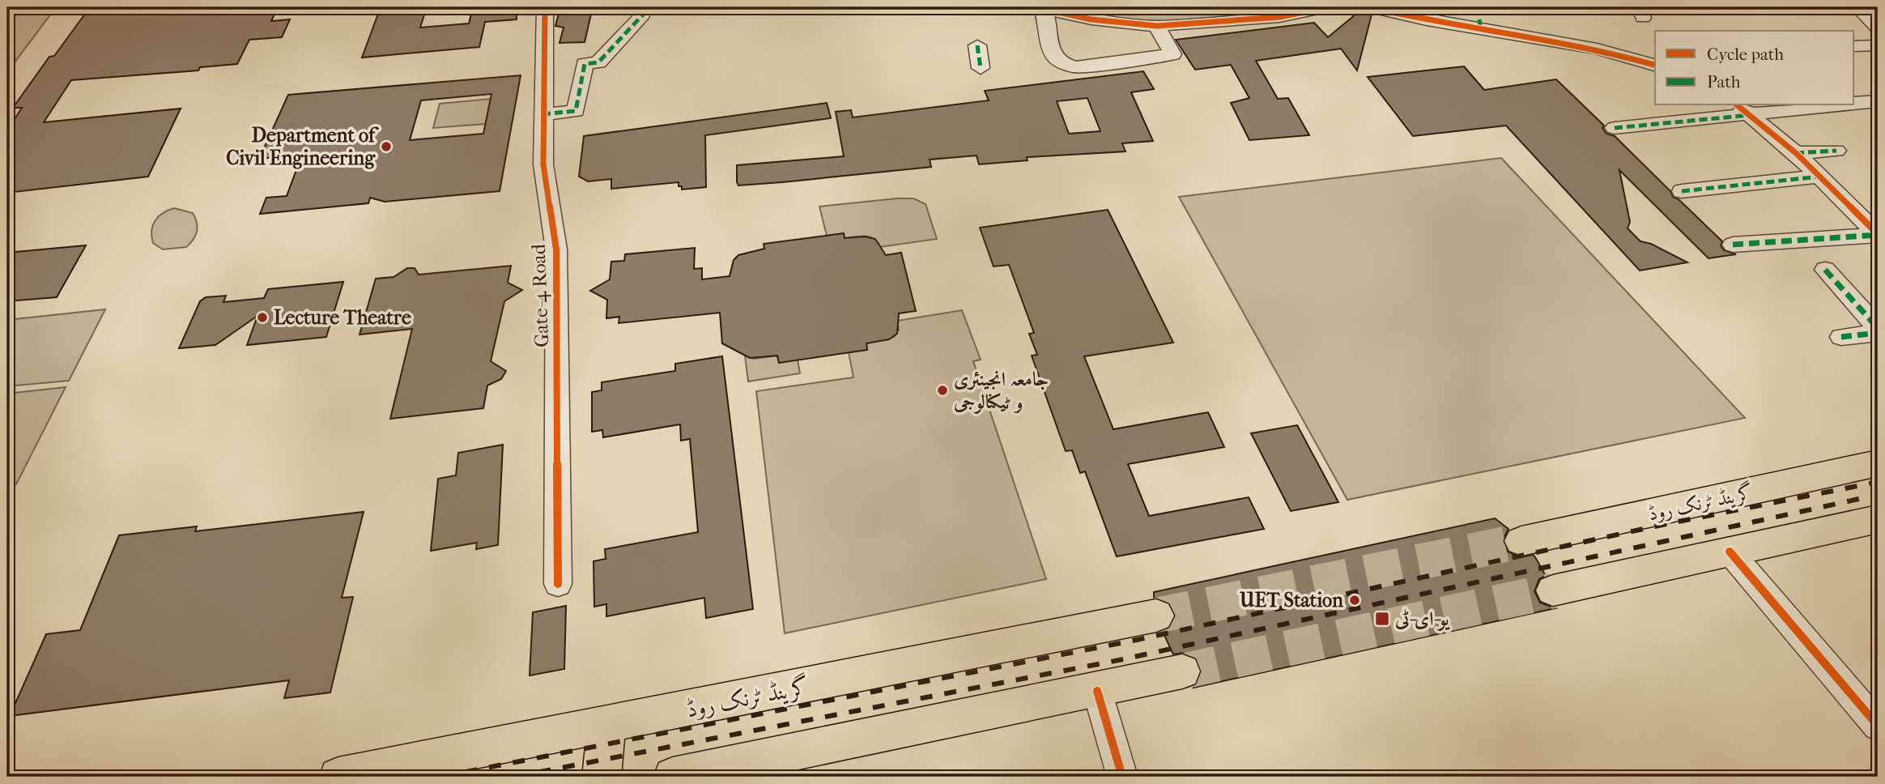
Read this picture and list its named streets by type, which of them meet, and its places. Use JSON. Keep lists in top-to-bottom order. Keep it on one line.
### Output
{"streets":{"main road":["گرینڈ ٹرنک روڈ"],"street":["Gate-4 Road"]},"places":{"other":["Department of Civil Engineering","Lecture Theatre","جامعہ انجینئری و ٹیکنالوجی","UET Station"],"transit":["یو-ای-ٹی"]},"legend":["Cycle path","Path"]}
